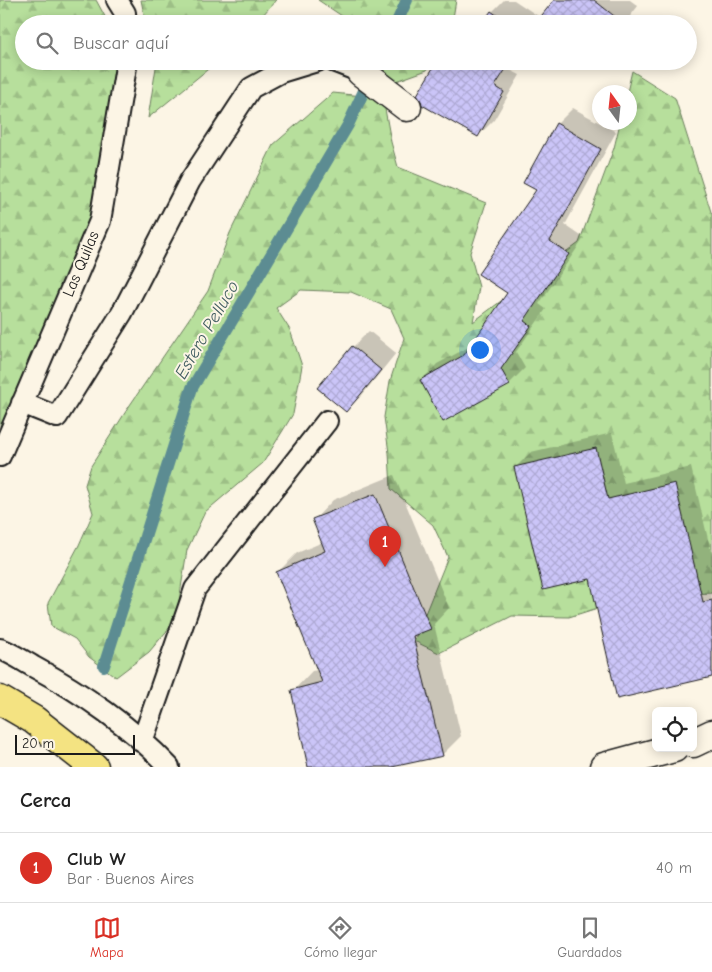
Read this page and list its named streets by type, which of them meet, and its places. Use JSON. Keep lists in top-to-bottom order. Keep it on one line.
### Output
{"streets":{"lane":["Las Quilas"]},"water":["Estero Pelluco"],"scale_bar":"20 m","north":"top","page":{"search":"Buscar aquí","pins":"1","scale":"20 m","heading":"Cerca","list":[{"mark":"1","name":"Club W","note":"Bar · Buenos Aires","value":"40 m"}],"nav":["Mapa","Cómo llegar","Guardados"]}}
